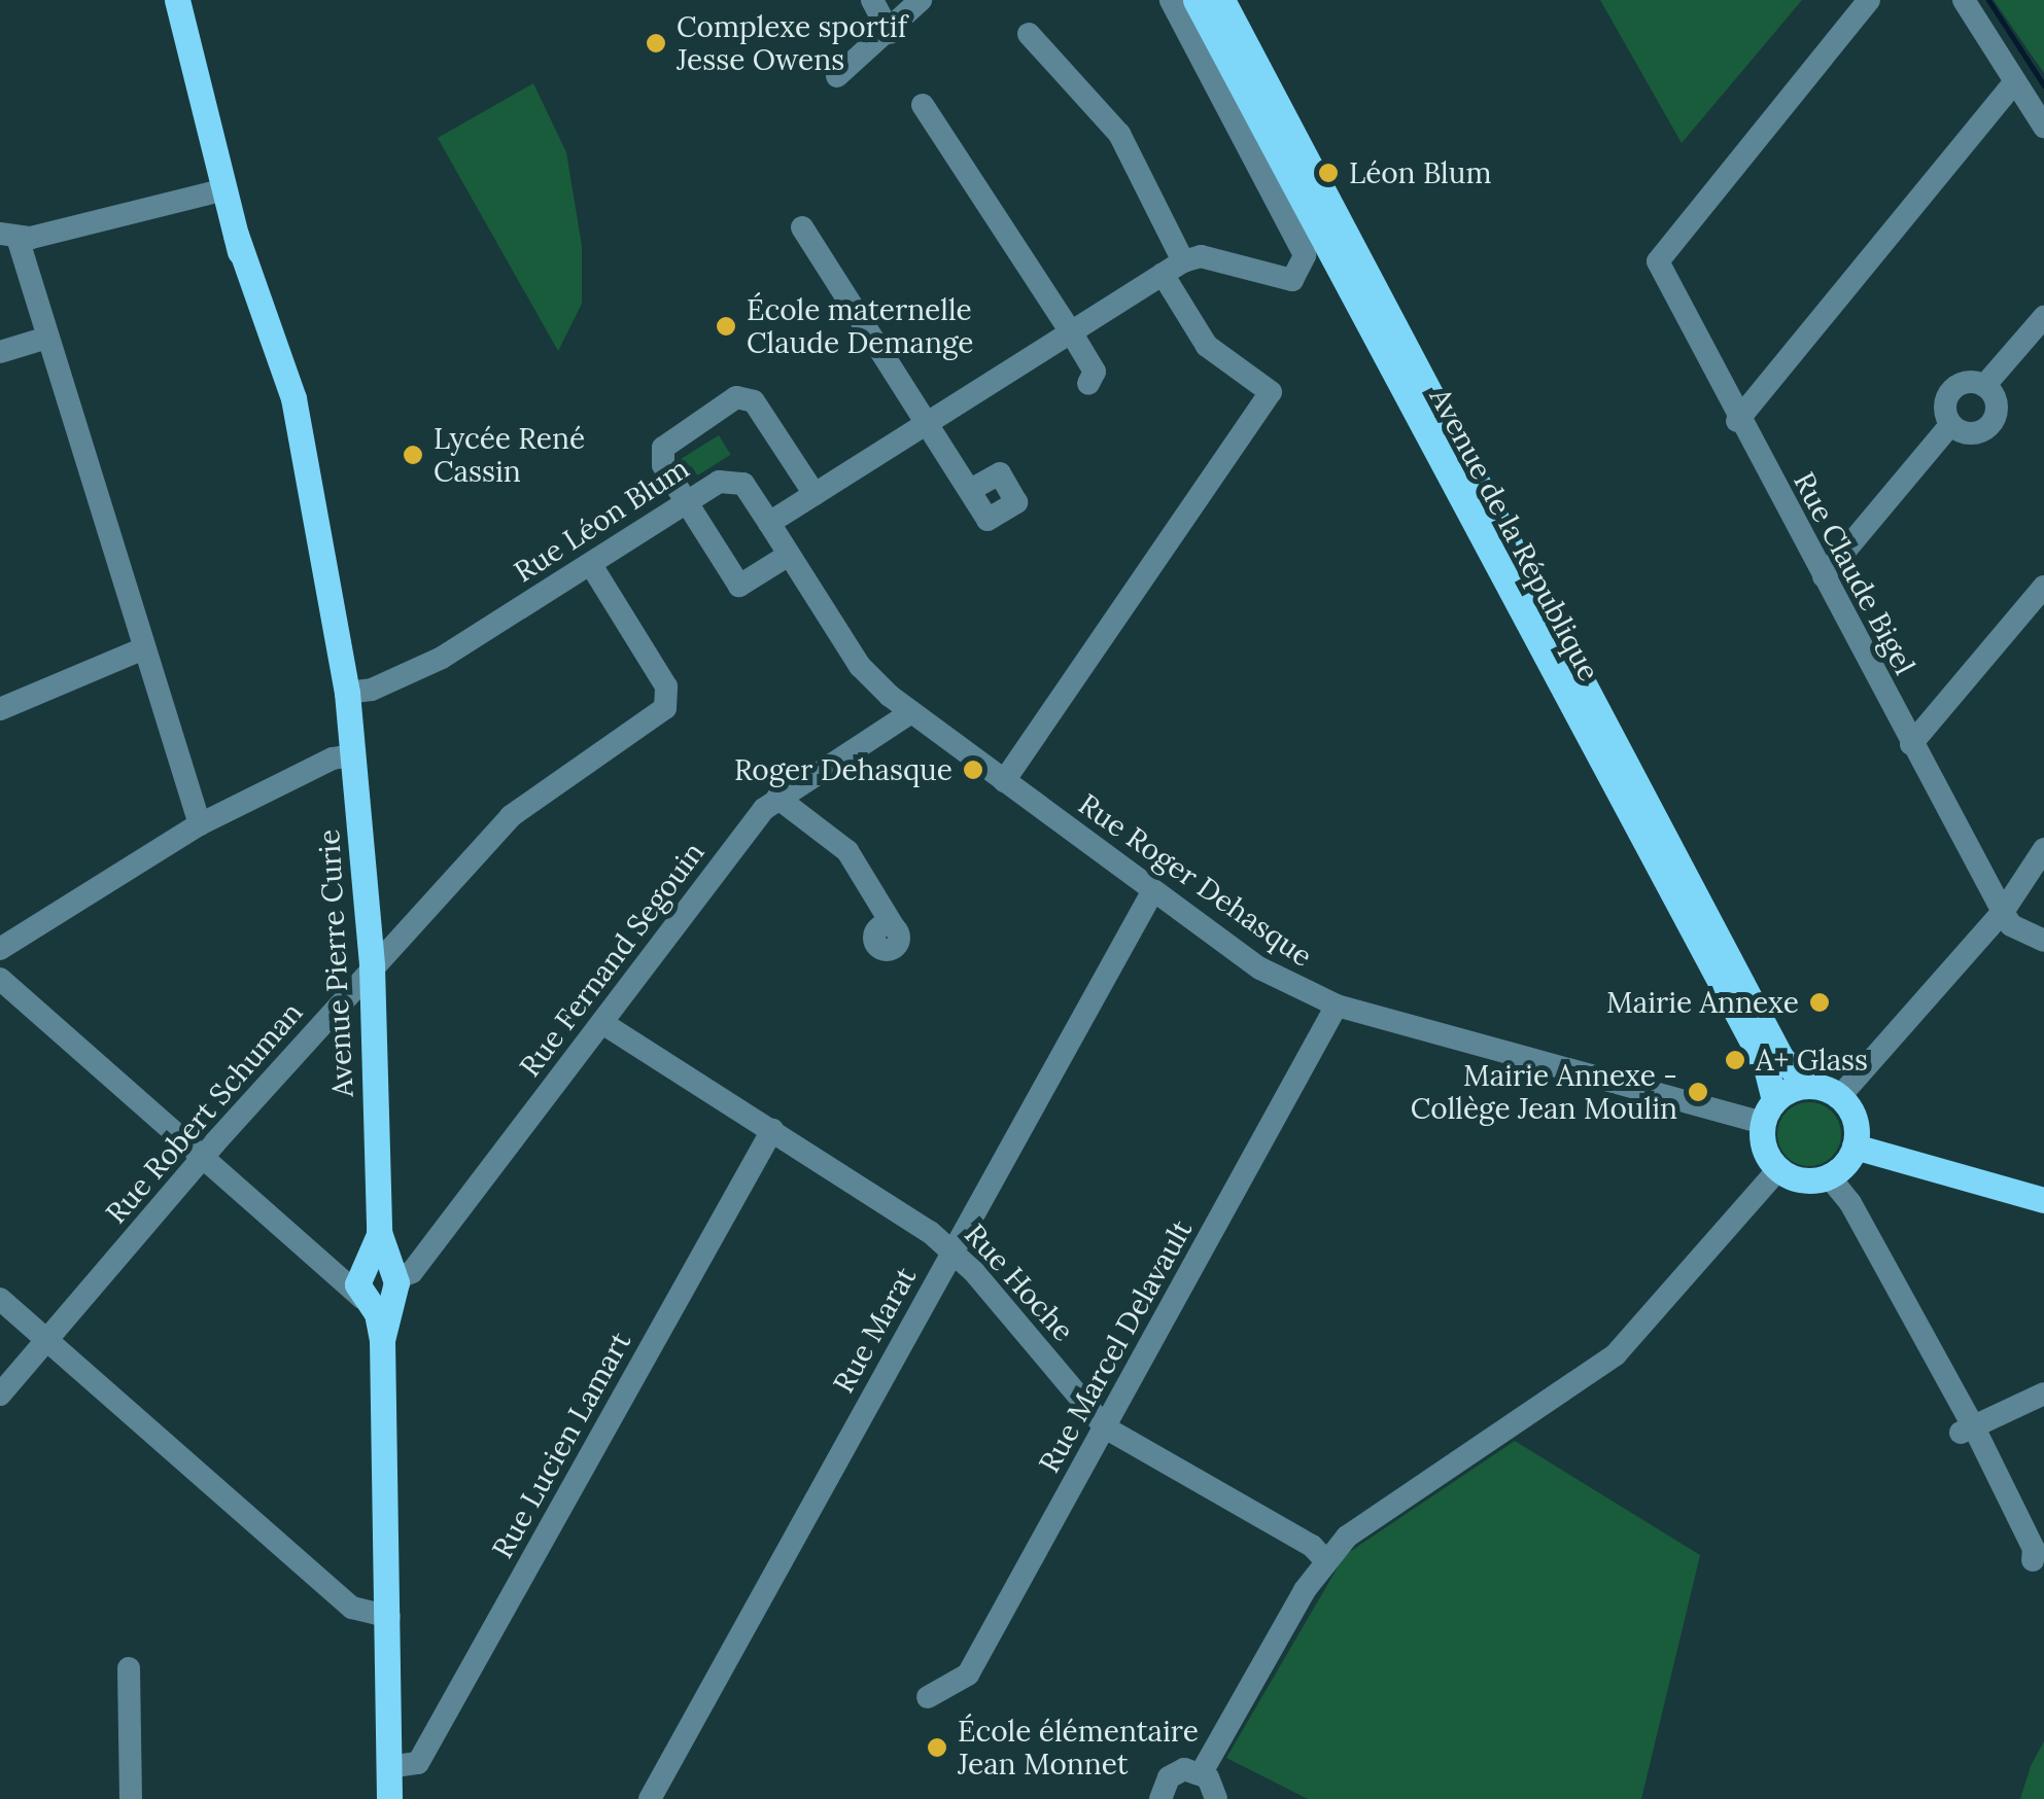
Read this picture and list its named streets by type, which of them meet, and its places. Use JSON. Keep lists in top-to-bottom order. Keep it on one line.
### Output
{"streets":{"main road":["Avenue de la République","Avenue Pierre Curie"],"street":["Rue Léon Blum","Rue Claude Bigel","Rue Roger Dehasque","Rue Fernand Segouin","Rue Robert Schuman","Rue Hoche","Rue Marat","Rue Marcel Delavault","Rue Lucien Lamart"]},"crossings":[["Rue Léon Blum","Rue Roger Dehasque"],["Rue Léon Blum","Avenue Pierre Curie"],["Rue Léon Blum","Rue Robert Schuman"],["Avenue de la République","Rue Roger Dehasque"],["Rue Roger Dehasque","Rue Fernand Segouin"],["Rue Roger Dehasque","Rue Marat"],["Rue Roger Dehasque","Rue Marcel Delavault"],["Rue Fernand Segouin","Avenue Pierre Curie"],["Rue Fernand Segouin","Rue Hoche"],["Avenue Pierre Curie","Rue Robert Schuman"],["Avenue Pierre Curie","Rue Lucien Lamart"],["Rue Hoche","Rue Marat"],["Rue Hoche","Rue Marcel Delavault"],["Rue Hoche","Rue Lucien Lamart"]],"places":["Complexe sportif Jesse Owens","Léon Blum","École maternelle Claude Demange","Lycée René Cassin","Roger Dehasque","Mairie Annexe","A+ Glass","Mairie Annexe - Collège Jean Moulin","École élémentaire Jean Monnet"]}
